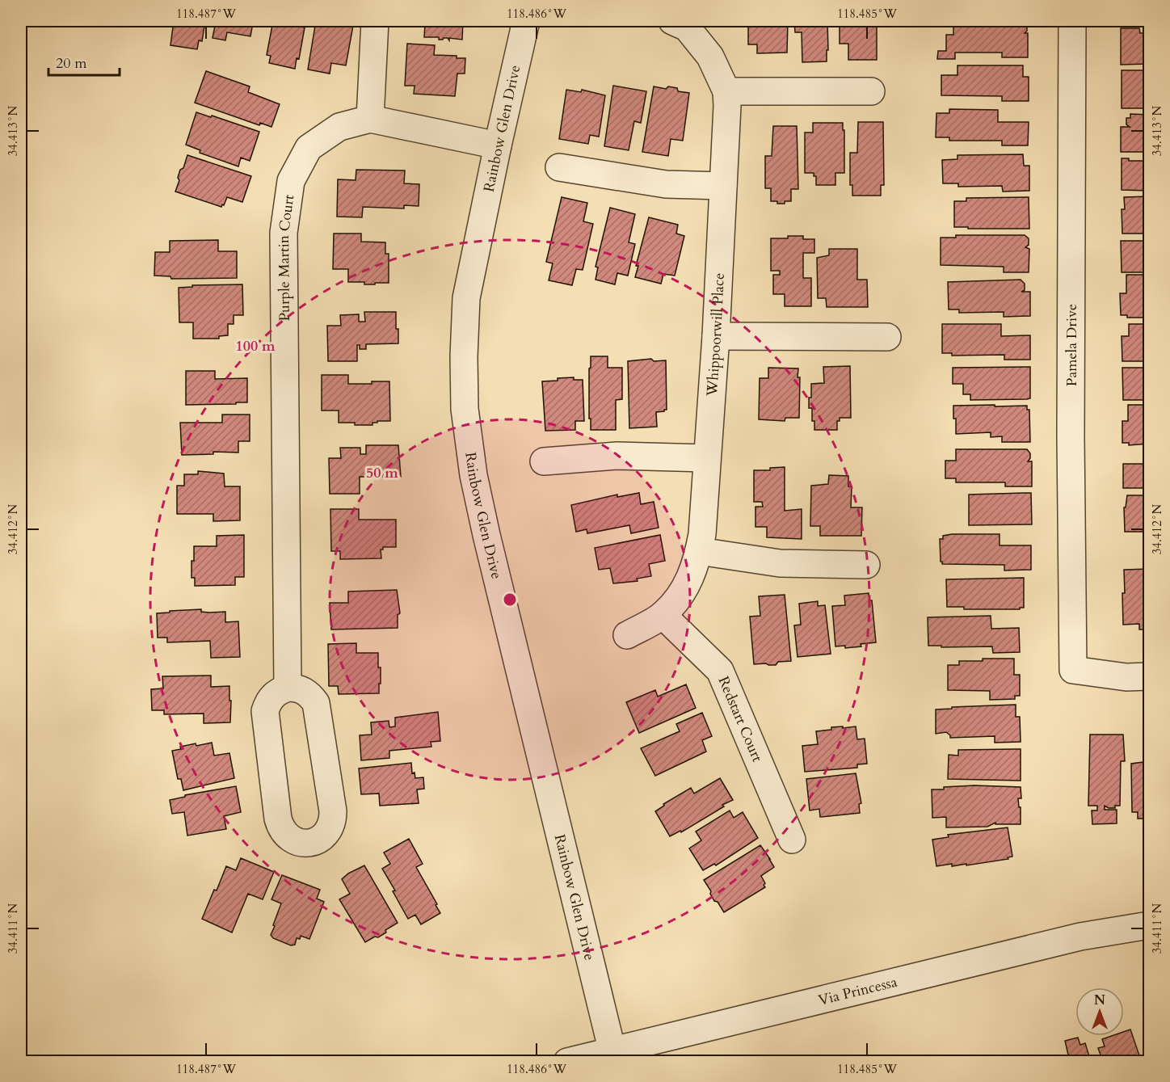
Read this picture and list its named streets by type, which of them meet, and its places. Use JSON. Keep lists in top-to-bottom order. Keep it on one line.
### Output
{"streets":{"street":["Rainbow Glen Drive","Purple Martin Court","Whippoorwill Place","Pamela Drive","Redstart Court","Via Princessa"]},"crossings":[["Rainbow Glen Drive","Purple Martin Court"],["Rainbow Glen Drive","Via Princessa"],["Whippoorwill Place","Redstart Court"]],"scale_bar":"20 m","north":"top","coordinates":["118.487°W","118.486°W","118.485°W","34.413°N","34.412°N","34.411°N"],"rings":["100 m","50 m"]}
